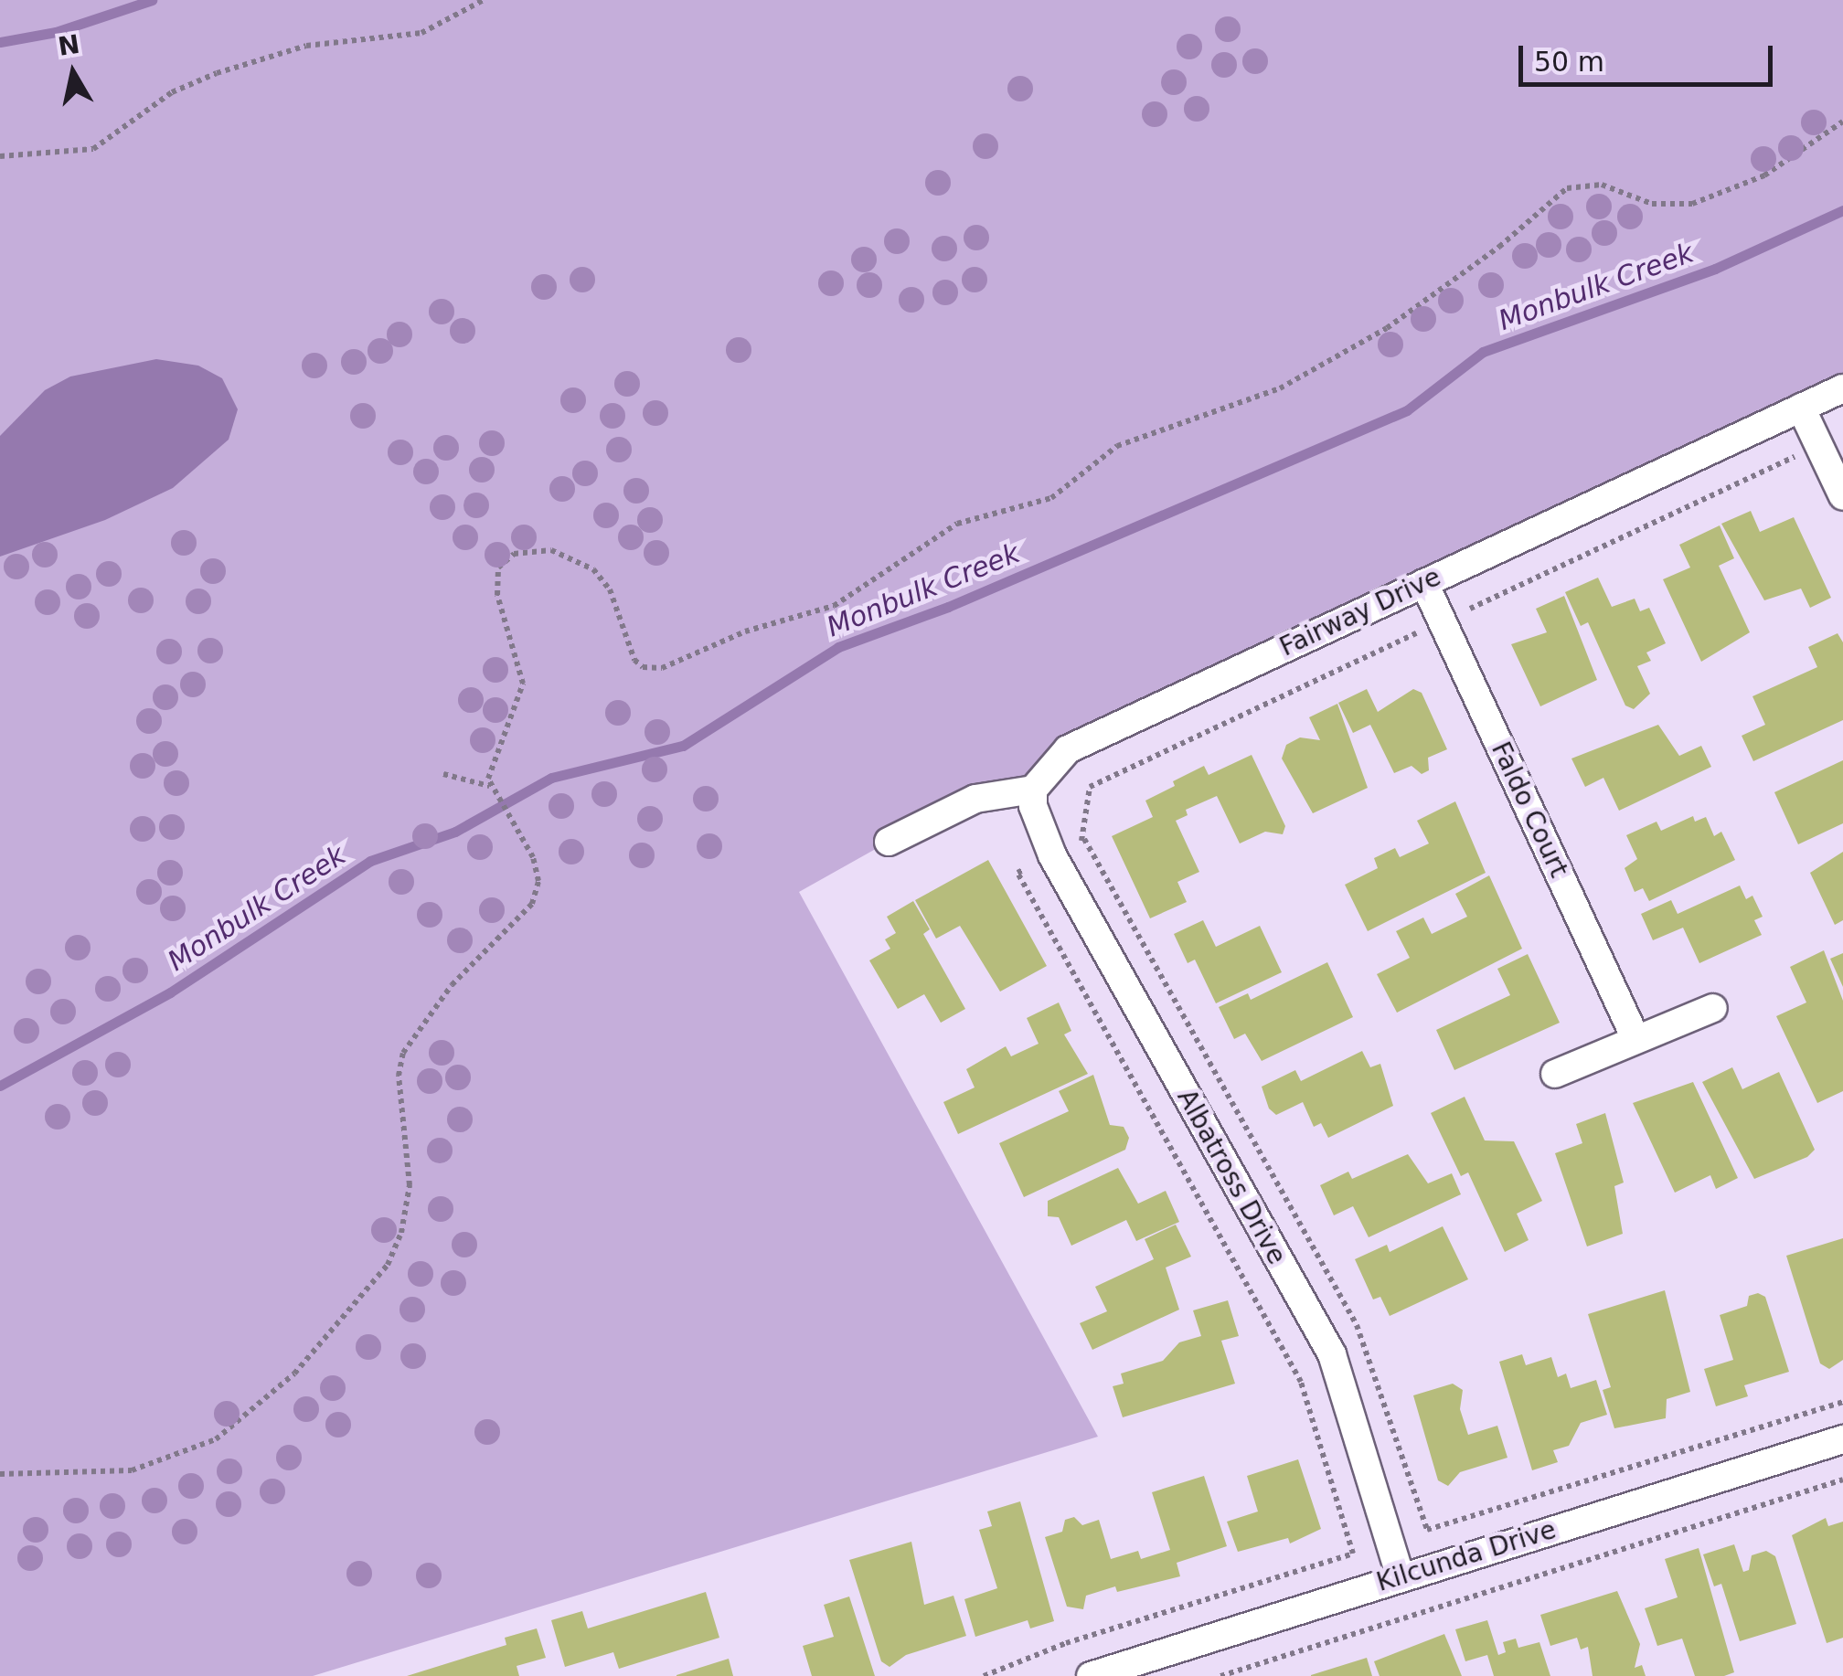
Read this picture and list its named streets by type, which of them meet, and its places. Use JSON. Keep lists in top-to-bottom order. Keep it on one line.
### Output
{"streets":{"street":["Fairway Drive","Faldo Court","Albatross Drive","Kilcunda Drive"]},"crossings":[["Fairway Drive","Faldo Court"],["Fairway Drive","Albatross Drive"],["Albatross Drive","Kilcunda Drive"]],"water":["Monbulk Creek"],"scale_bar":"50 m","north":"top"}
